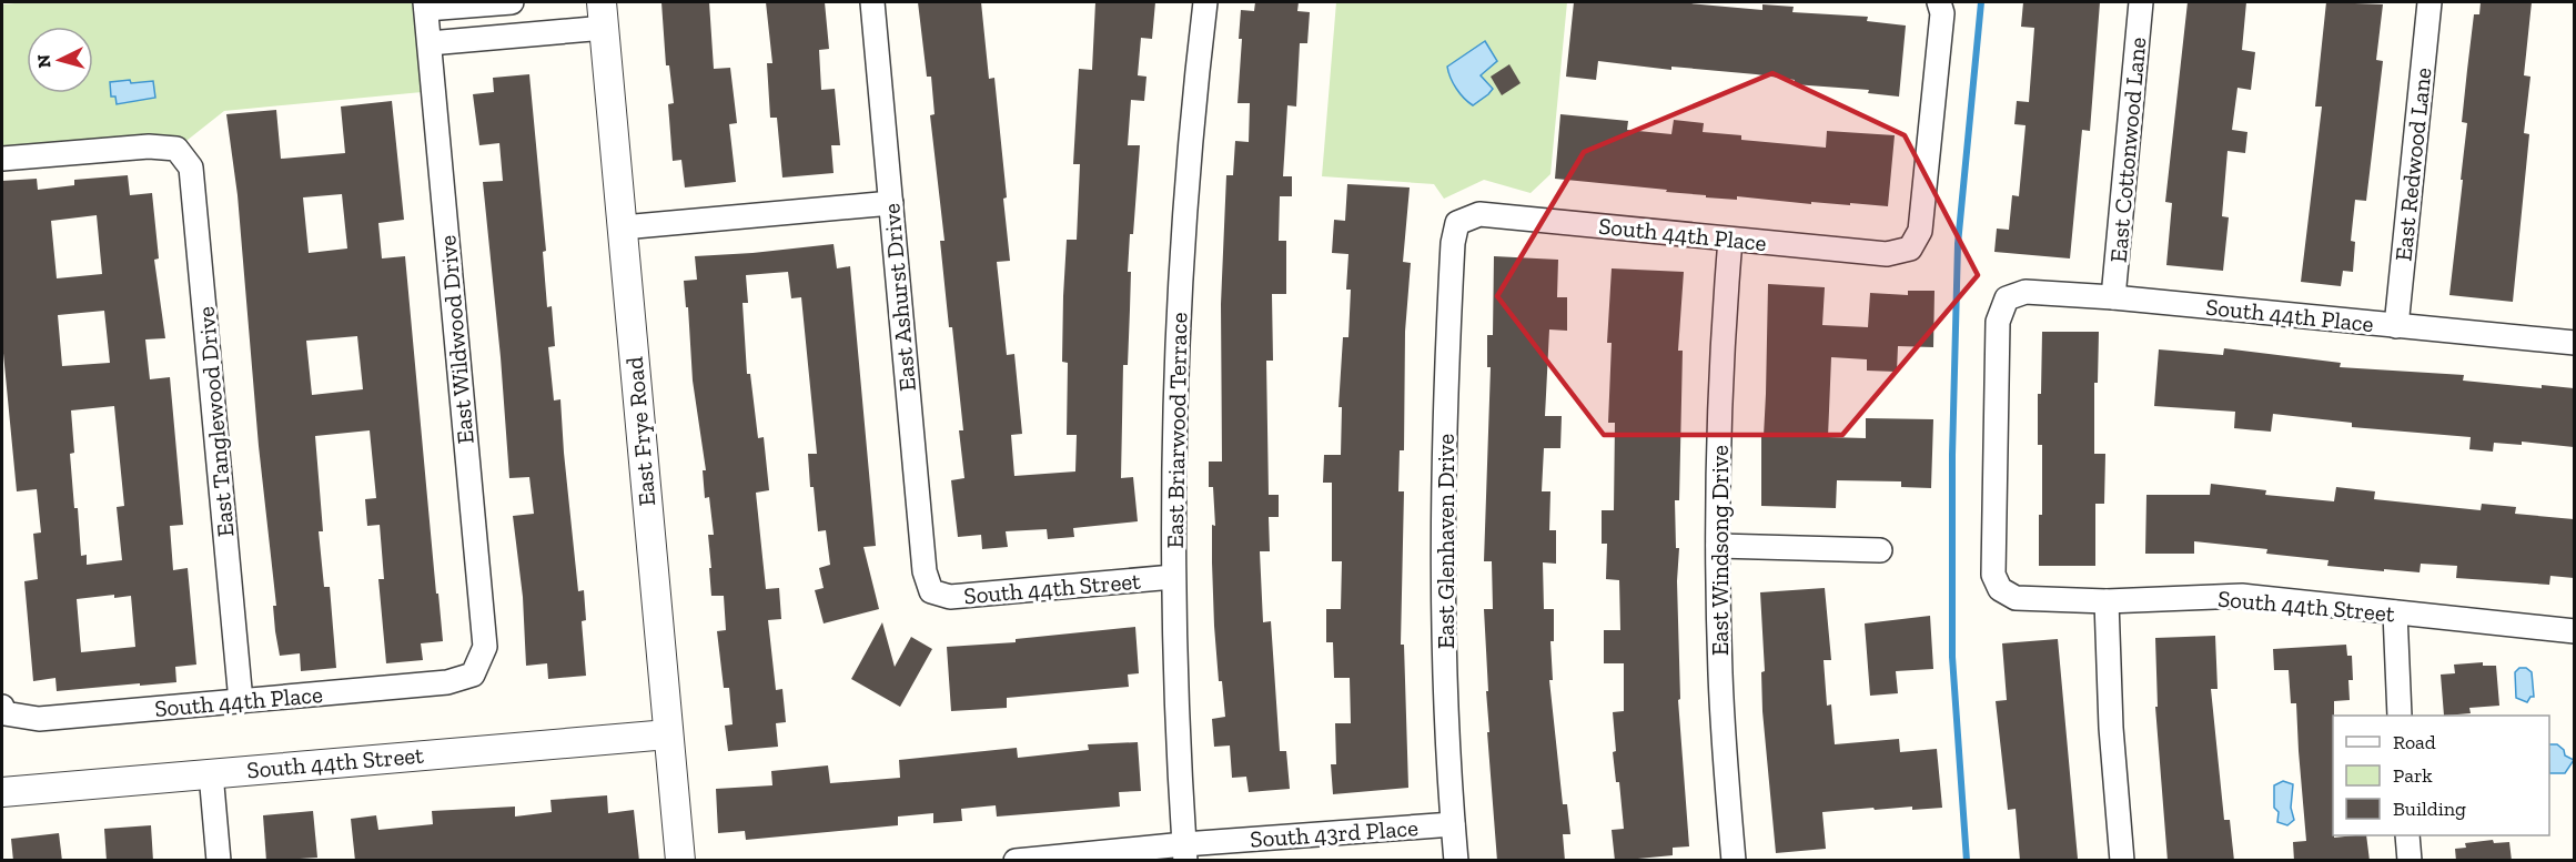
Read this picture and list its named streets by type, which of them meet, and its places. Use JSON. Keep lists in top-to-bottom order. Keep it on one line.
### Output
{"streets":{"street":["East Cottonwood Lane","East Redwood Lane","South 44th Place","East Ashurst Drive","East Wildwood Drive","East Tanglewood Drive","East Briarwood Terrace","East Frye Road","East Glenhaven Drive","East Windsong Drive","South 44th Street","South 43rd Place"]},"crossings":[["East Cottonwood Lane","South 44th Place"],["East Redwood Lane","South 44th Place"],["South 44th Place","East Wildwood Drive"],["South 44th Place","East Tanglewood Drive"],["South 44th Place","East Glenhaven Drive"],["South 44th Place","East Windsong Drive"],["South 44th Place","South 44th Street"],["East Ashurst Drive","South 44th Street"],["East Briarwood Terrace","South 44th Street"],["East Briarwood Terrace","South 43rd Place"],["East Frye Road","South 44th Street"],["East Glenhaven Drive","South 43rd Place"]],"legend":["Road","Park","Building"],"north":"left"}
